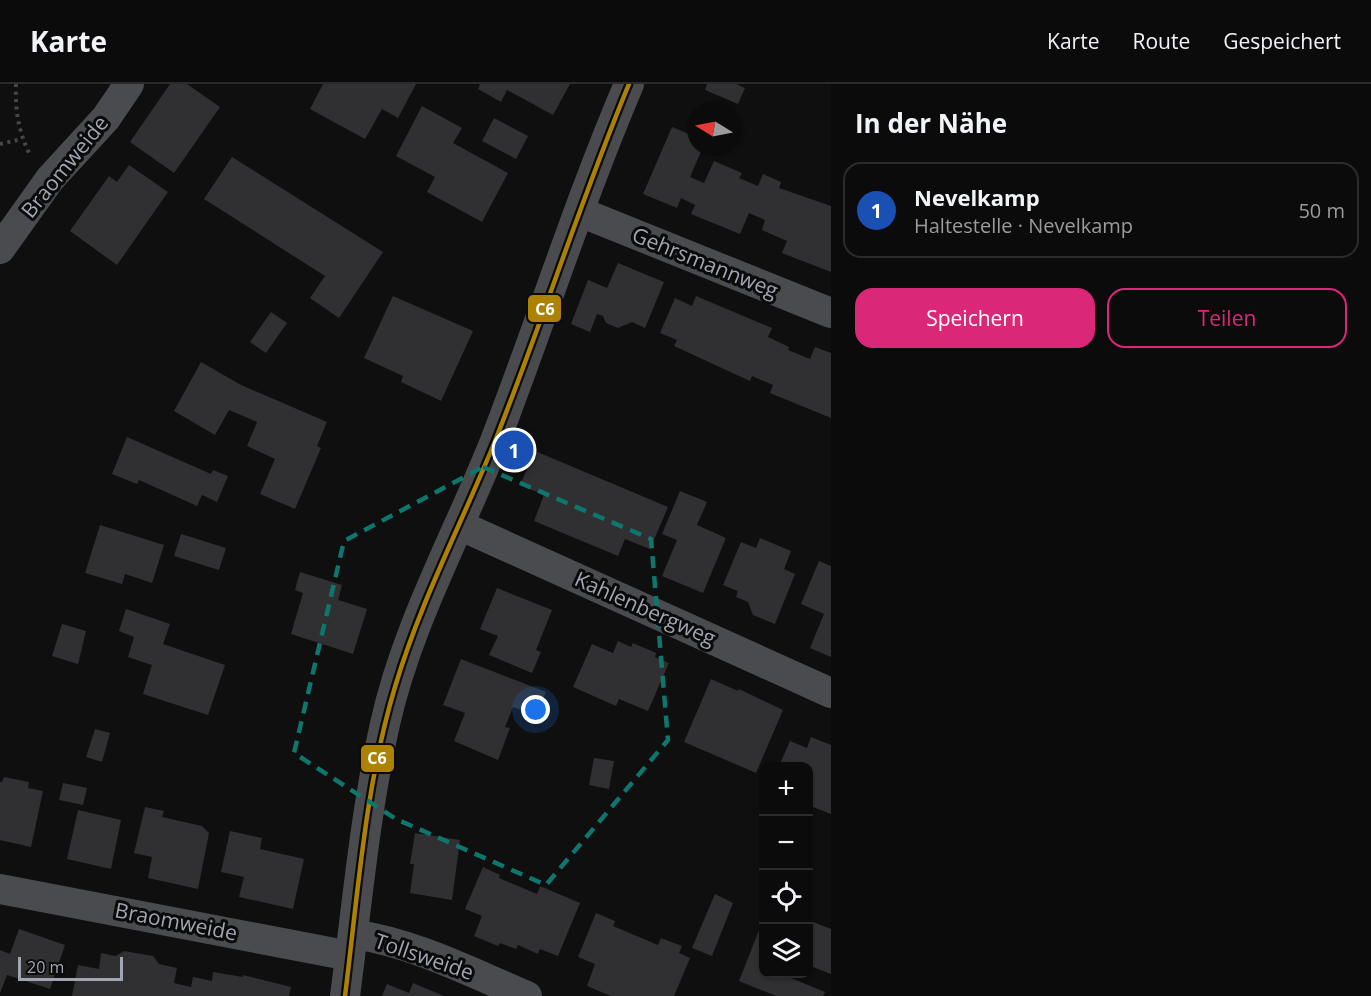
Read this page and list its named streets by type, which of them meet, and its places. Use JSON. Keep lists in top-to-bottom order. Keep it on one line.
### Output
{"streets":{"street":["Braomweide","Gehrsmannweg","Kahlenbergweg","Tollsweide"]},"crossings":[["Braomweide","Tollsweide"]],"lines":["transit line C6"],"scale_bar":"20 m","north":"left","page":{"header":"Karte","nav":["Karte","Route","Gespeichert"],"heading":"In der Nähe","list":[{"mark":"1","name":"Nevelkamp","note":"Haltestelle · Nevelkamp","value":"50 m"}],"buttons":["Speichern","Teilen"],"pins":"1","map_buttons":["+","−"],"scale":"20 m"}}
